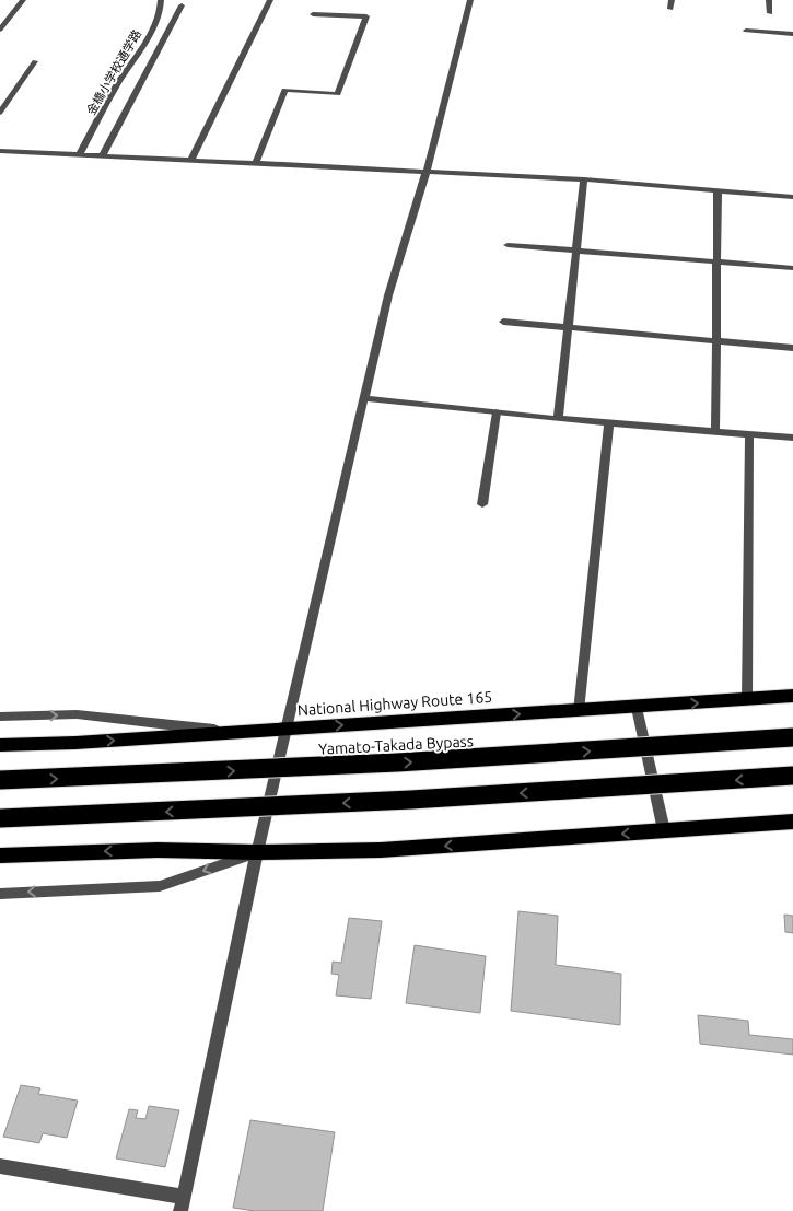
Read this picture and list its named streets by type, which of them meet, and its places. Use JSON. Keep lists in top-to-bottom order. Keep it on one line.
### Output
{"streets":{"highway":["National Highway Route 165","Yamato-Takada Bypass"],"street":["金橋小学校通学路"]}}
